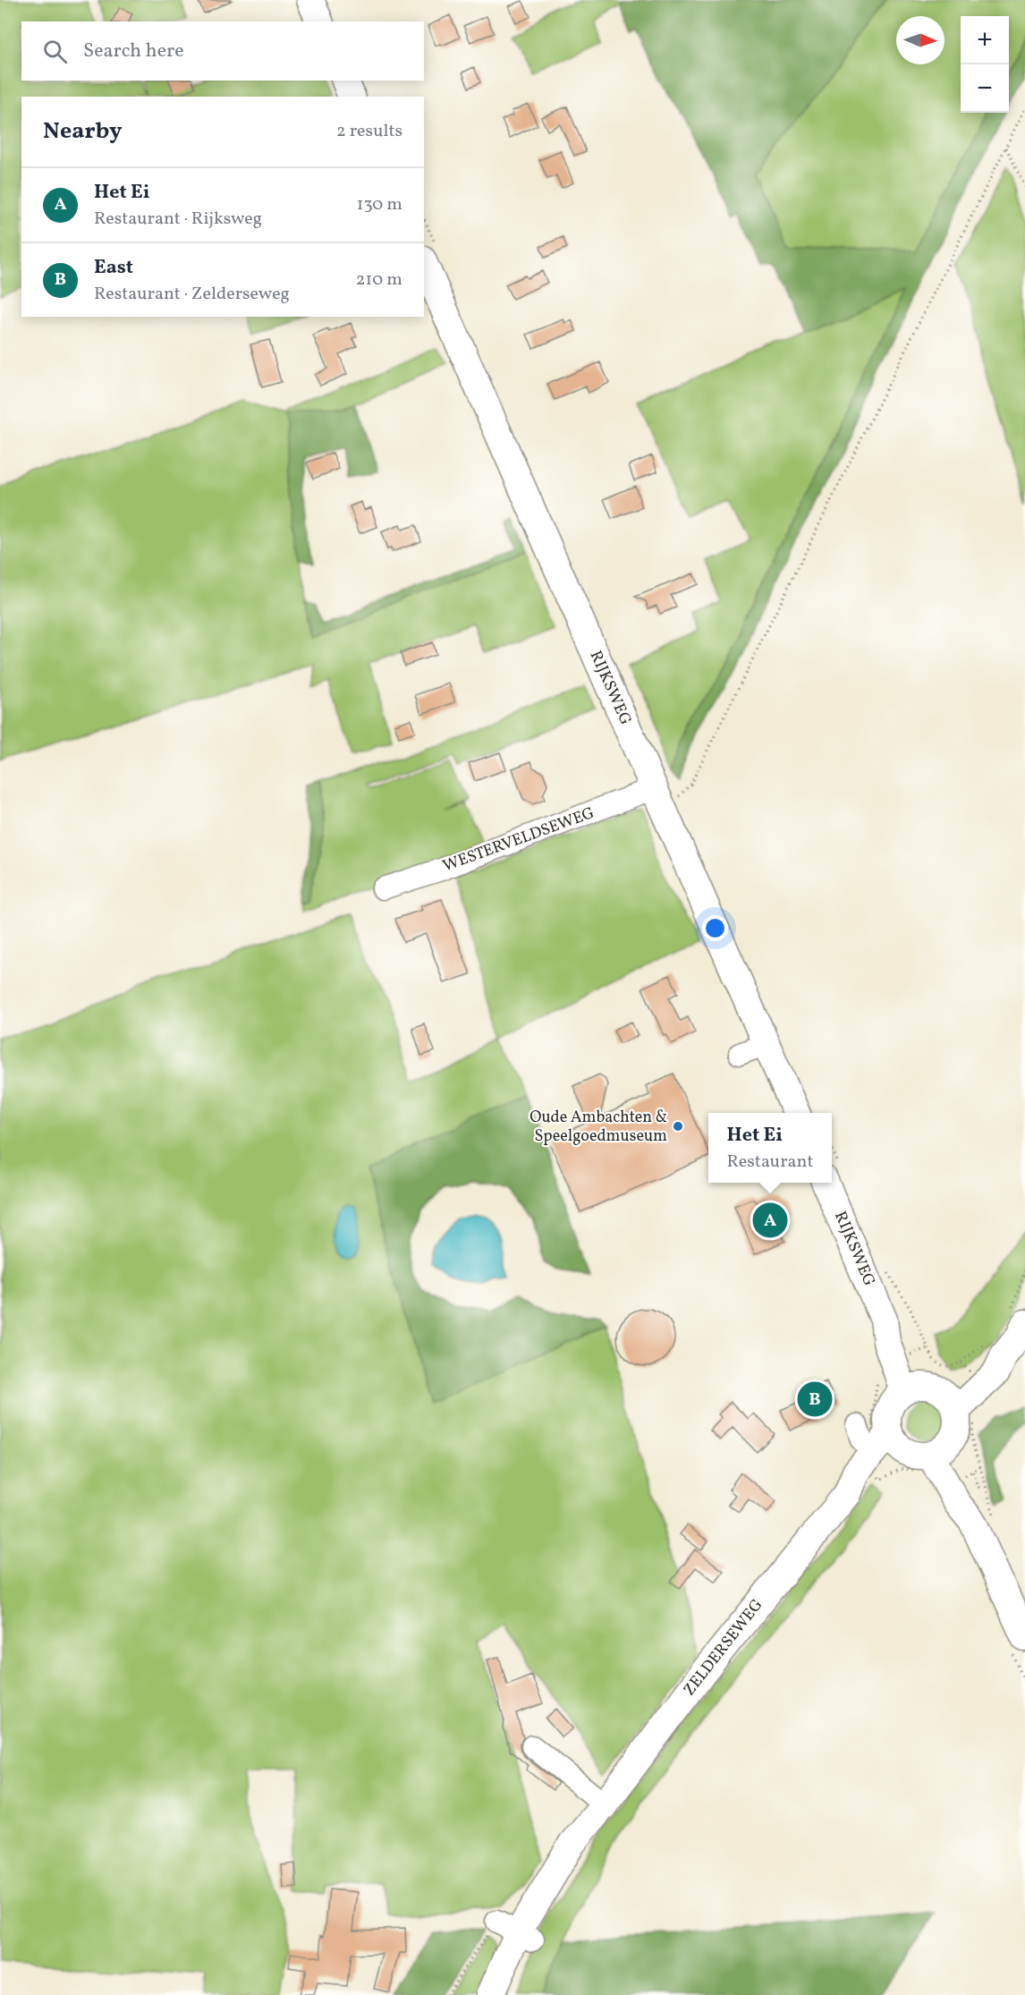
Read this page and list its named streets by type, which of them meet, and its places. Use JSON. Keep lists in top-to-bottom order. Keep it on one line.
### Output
{"streets":{"main road":["RIJKSWEG","ZELDERSEWEG"],"street":["WESTERVELDSEWEG"]},"crossings":[["RIJKSWEG","WESTERVELDSEWEG"],["RIJKSWEG","ZELDERSEWEG"]],"places":["Oude Ambachten & Speelgoedmuseum"],"north":"right","page":{"map_buttons":["+","−"],"search":"Search here","heading":["Nearby","2 results"],"list":[{"mark":"A","name":"Het Ei","note":"Restaurant · Rijksweg","value":"130 m"},{"mark":"B","name":"East","note":"Restaurant · Zelderseweg","value":"210 m"}],"popup":["Het Ei","Restaurant"],"pins":["A","B"]}}
